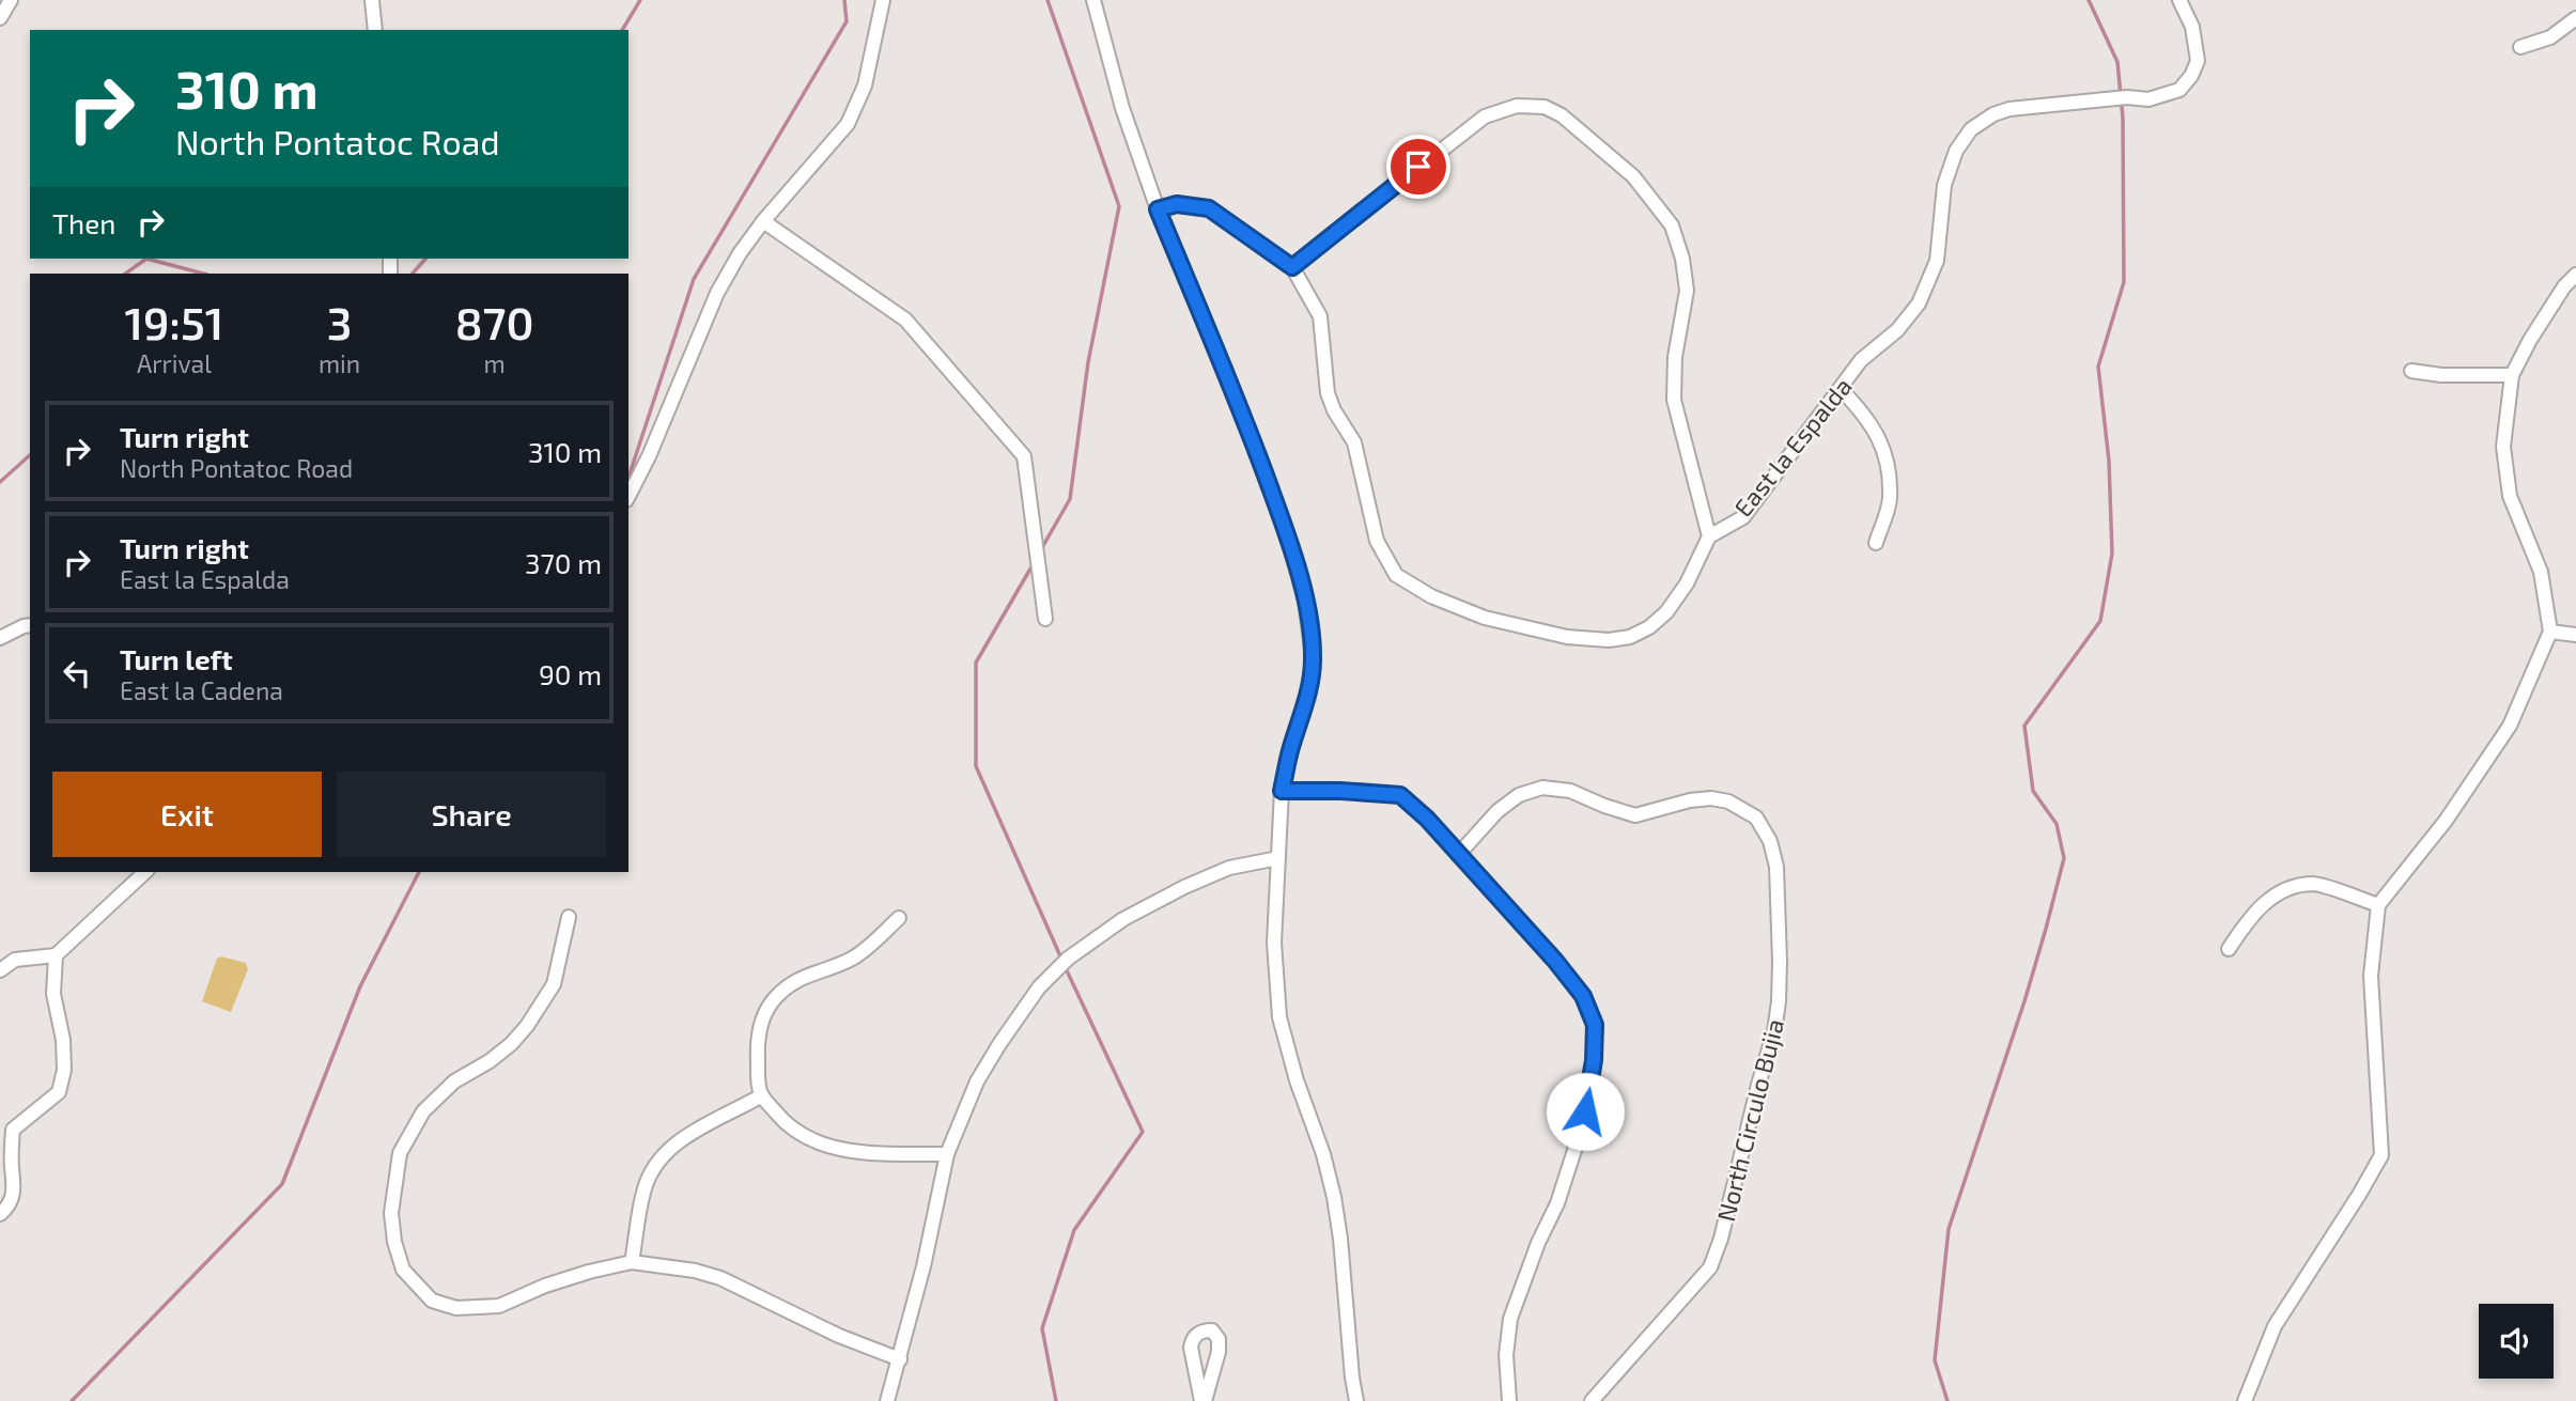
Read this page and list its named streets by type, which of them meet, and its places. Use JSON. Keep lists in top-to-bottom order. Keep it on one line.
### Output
{"streets":{"street":["East la Espalda","North Circulo Bujia"]},"page":{"turn":["310 m","North Pontatoc Road"],"then":"Then","eta":["19:51","Arrival","3","min","870","m"],"list":[{"name":"Turn right","note":"North Pontatoc Road","value":"310 m"},{"name":"Turn right","note":"East la Espalda","value":"370 m"},{"name":"Turn left","note":"East la Cadena","value":"90 m"}],"buttons":["Exit","Share"]}}
